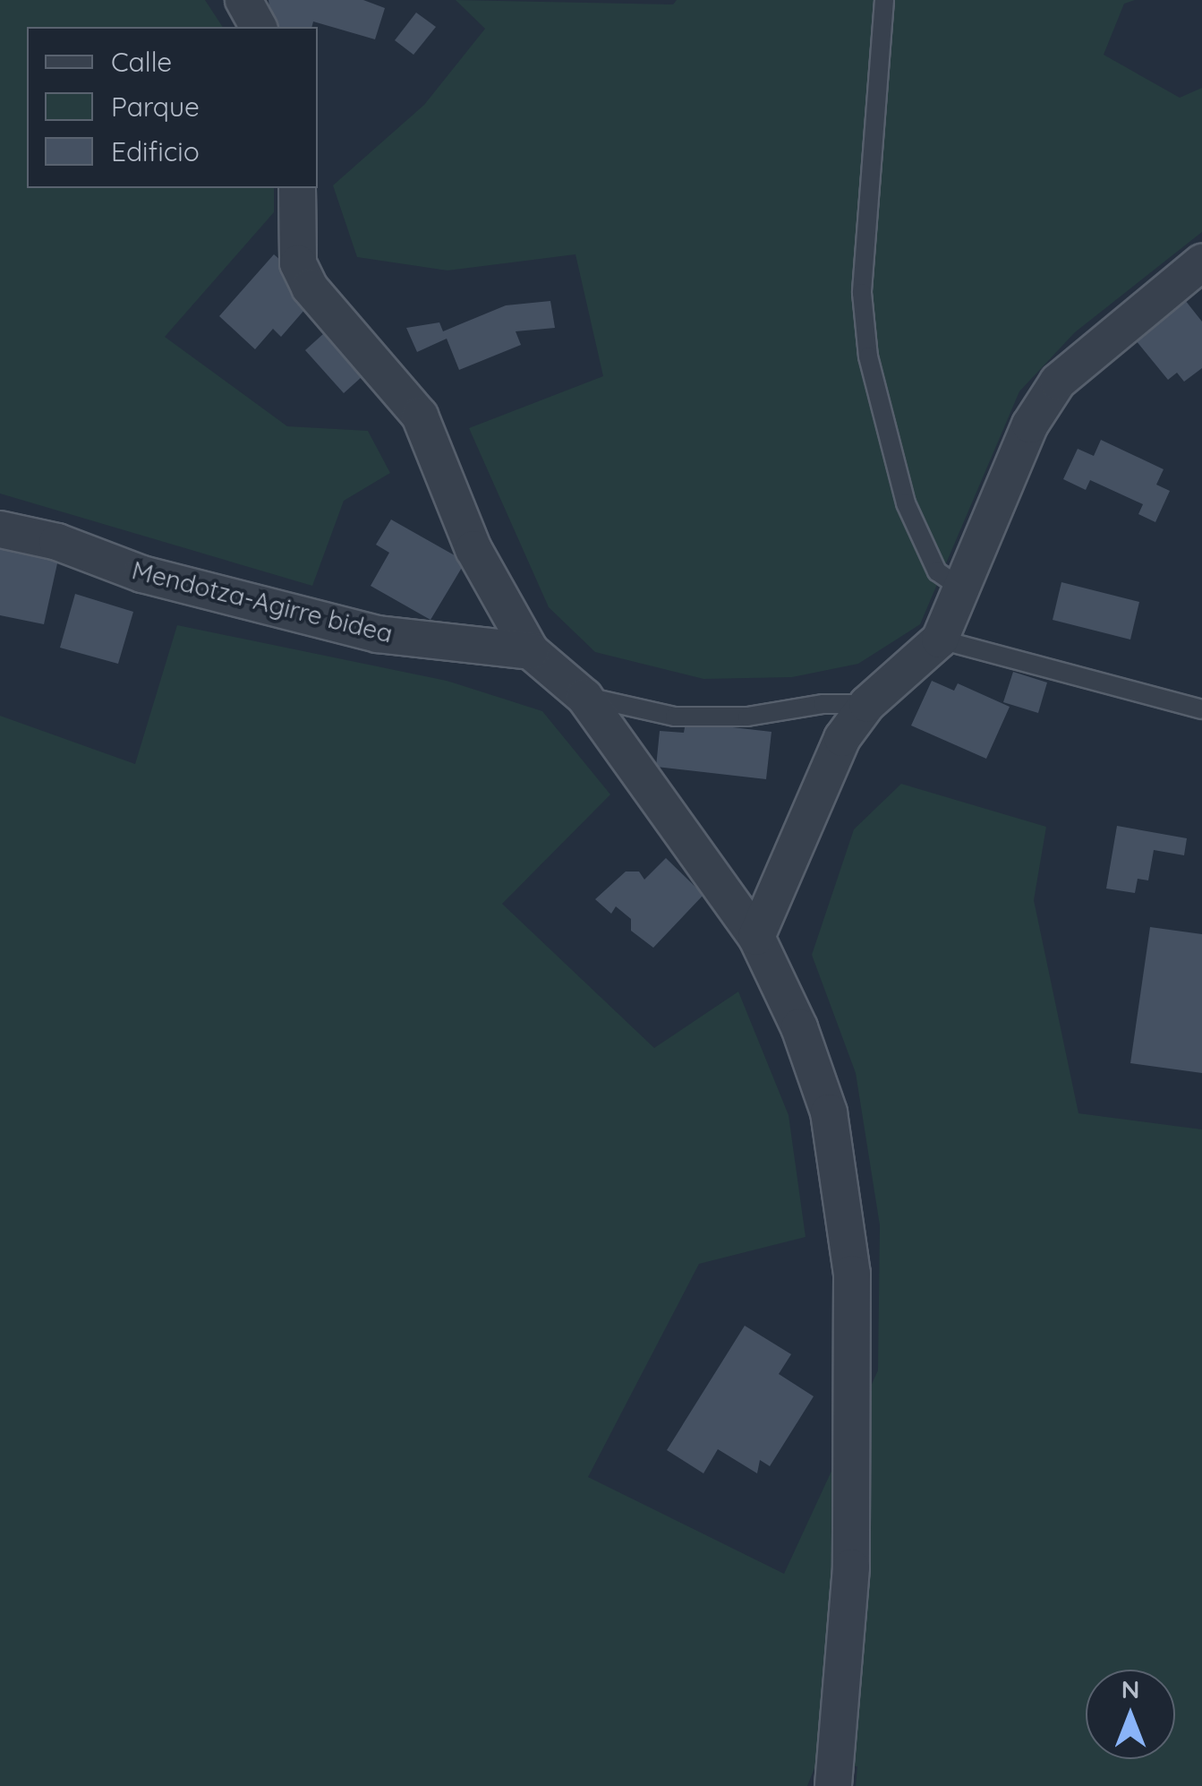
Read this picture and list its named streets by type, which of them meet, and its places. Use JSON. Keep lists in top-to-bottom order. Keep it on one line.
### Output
{"streets":{"street":["Mendotza-Agirre bidea"]},"legend":["Calle","Parque","Edificio"],"north":"top"}
